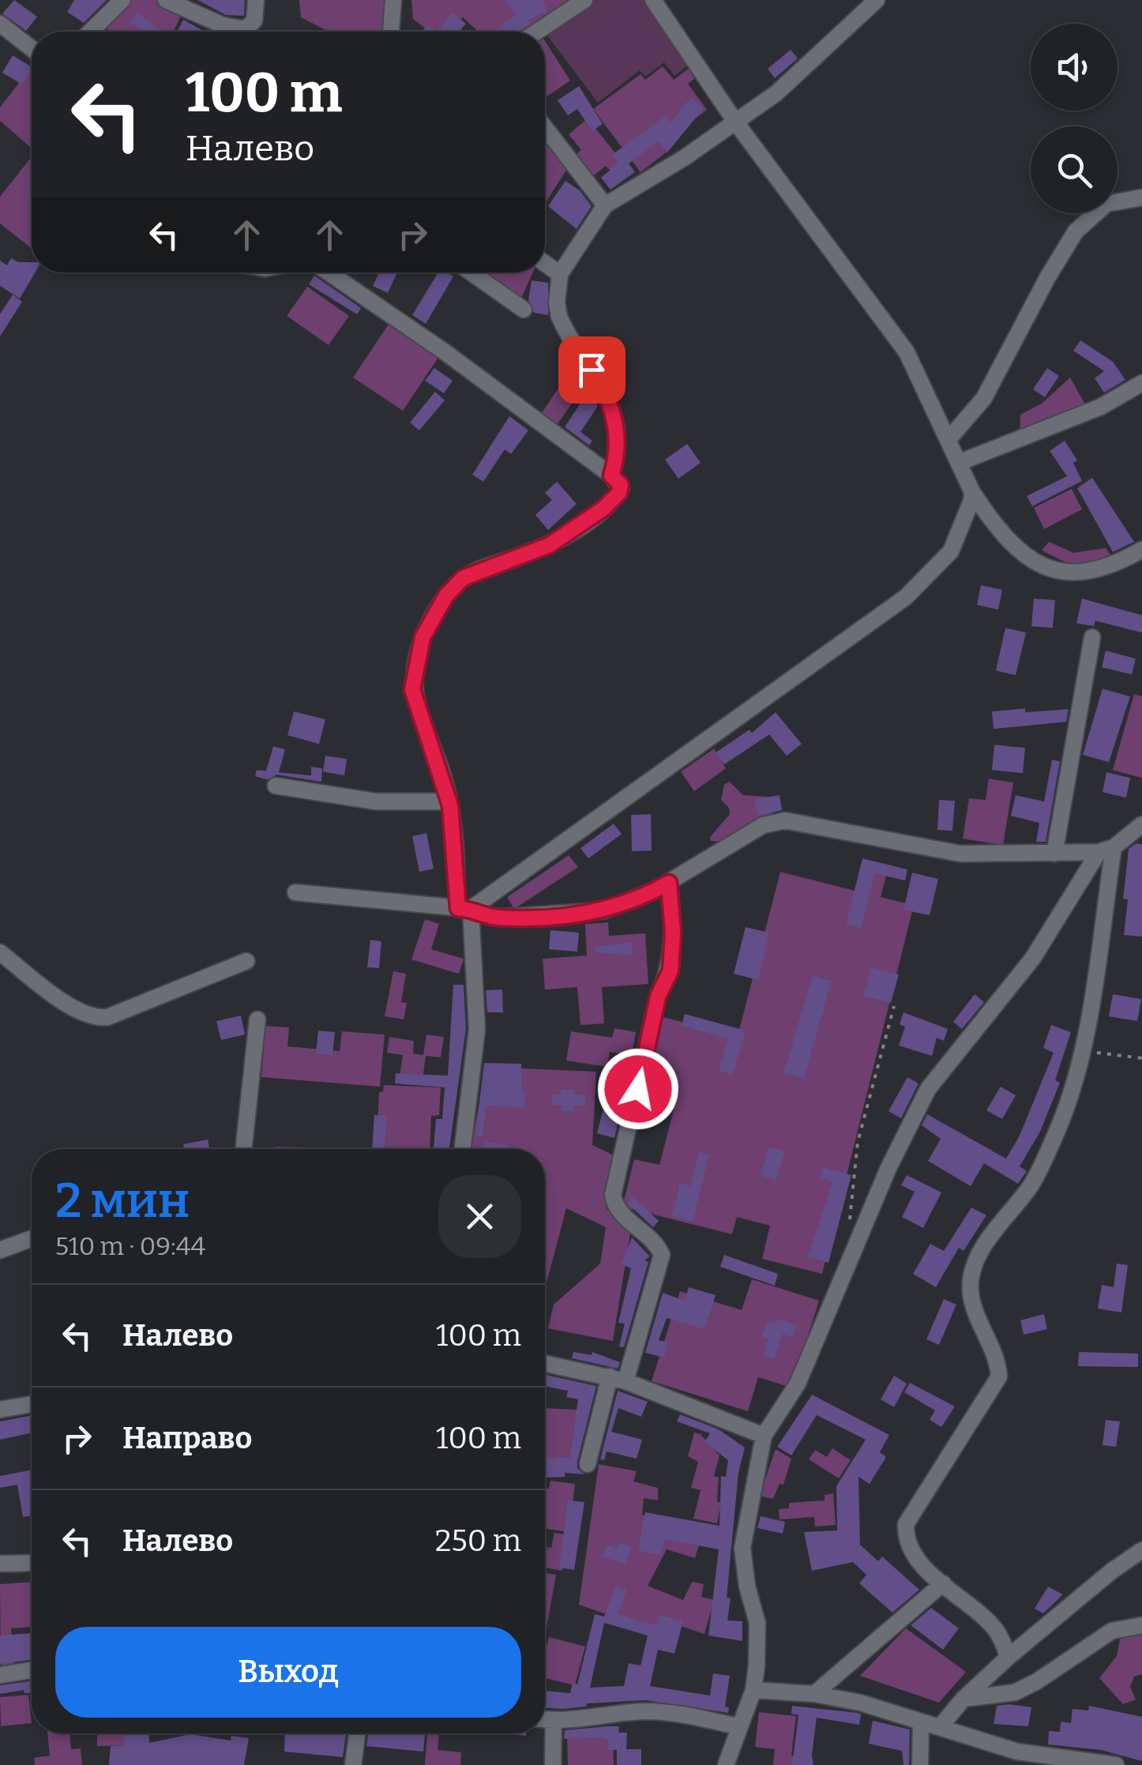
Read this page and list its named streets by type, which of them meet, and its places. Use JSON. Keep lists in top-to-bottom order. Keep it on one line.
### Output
{"page":{"turn":["100 m","Налево"],"heading":["2 мин","510 m · 09:44"],"list":[{"name":"Налево","value":"100 m"},{"name":"Направо","value":"100 m"},{"name":"Налево","value":"250 m"}],"buttons":"Выход"}}
